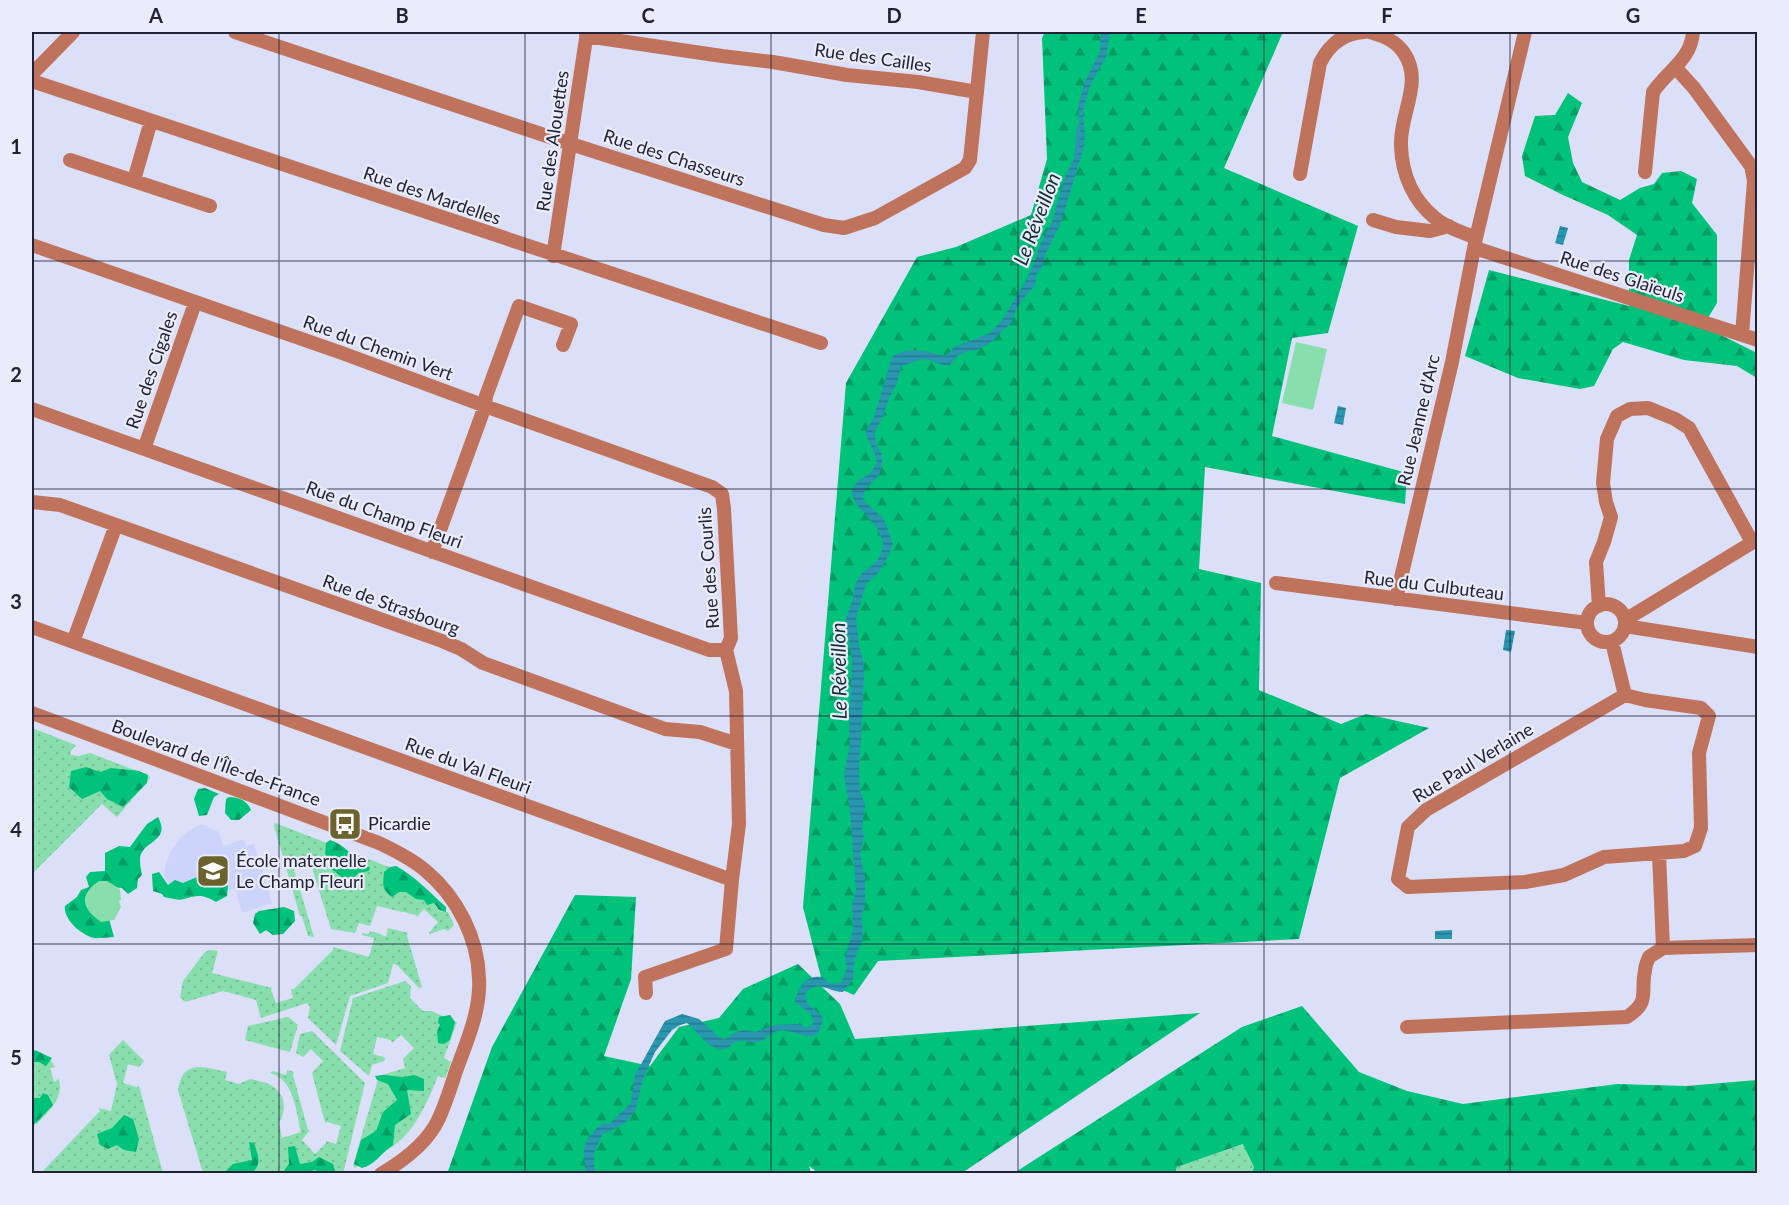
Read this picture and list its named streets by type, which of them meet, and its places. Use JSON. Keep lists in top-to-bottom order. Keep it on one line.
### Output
{"streets":{"street":["Rue des Cailles","Rue des Alouettes","Rue des Chasseurs","Rue des Mardelles","Rue des Glaïeuls","Rue du Chemin Vert","Rue des Cigales","Rue Jeanne d'Arc","Rue du Champ Fleuri","Rue des Courlis","Rue du Culbuteau","Rue de Strasbourg","Boulevard de l'Île-de-France","Rue Paul Verlaine","Rue du Val Fleuri"]},"crossings":[["Rue des Cailles","Rue des Alouettes"],["Rue des Cailles","Rue des Chasseurs"],["Rue des Alouettes","Rue des Chasseurs"],["Rue des Alouettes","Rue des Mardelles"],["Rue des Glaïeuls","Rue Jeanne d'Arc"],["Rue du Chemin Vert","Rue des Cigales"],["Rue du Chemin Vert","Rue des Courlis"],["Rue des Cigales","Rue du Champ Fleuri"],["Rue Jeanne d'Arc","Rue du Culbuteau"],["Rue du Champ Fleuri","Rue des Courlis"]],"water":["Le Réveillon"],"places":{"bus stop":["Picardie"],"school or university":["École maternelle Le Champ Fleuri"]},"grid":{"columns":["A","B","C","D","E","F","G"],"rows":["1","2","3","4","5"]}}
